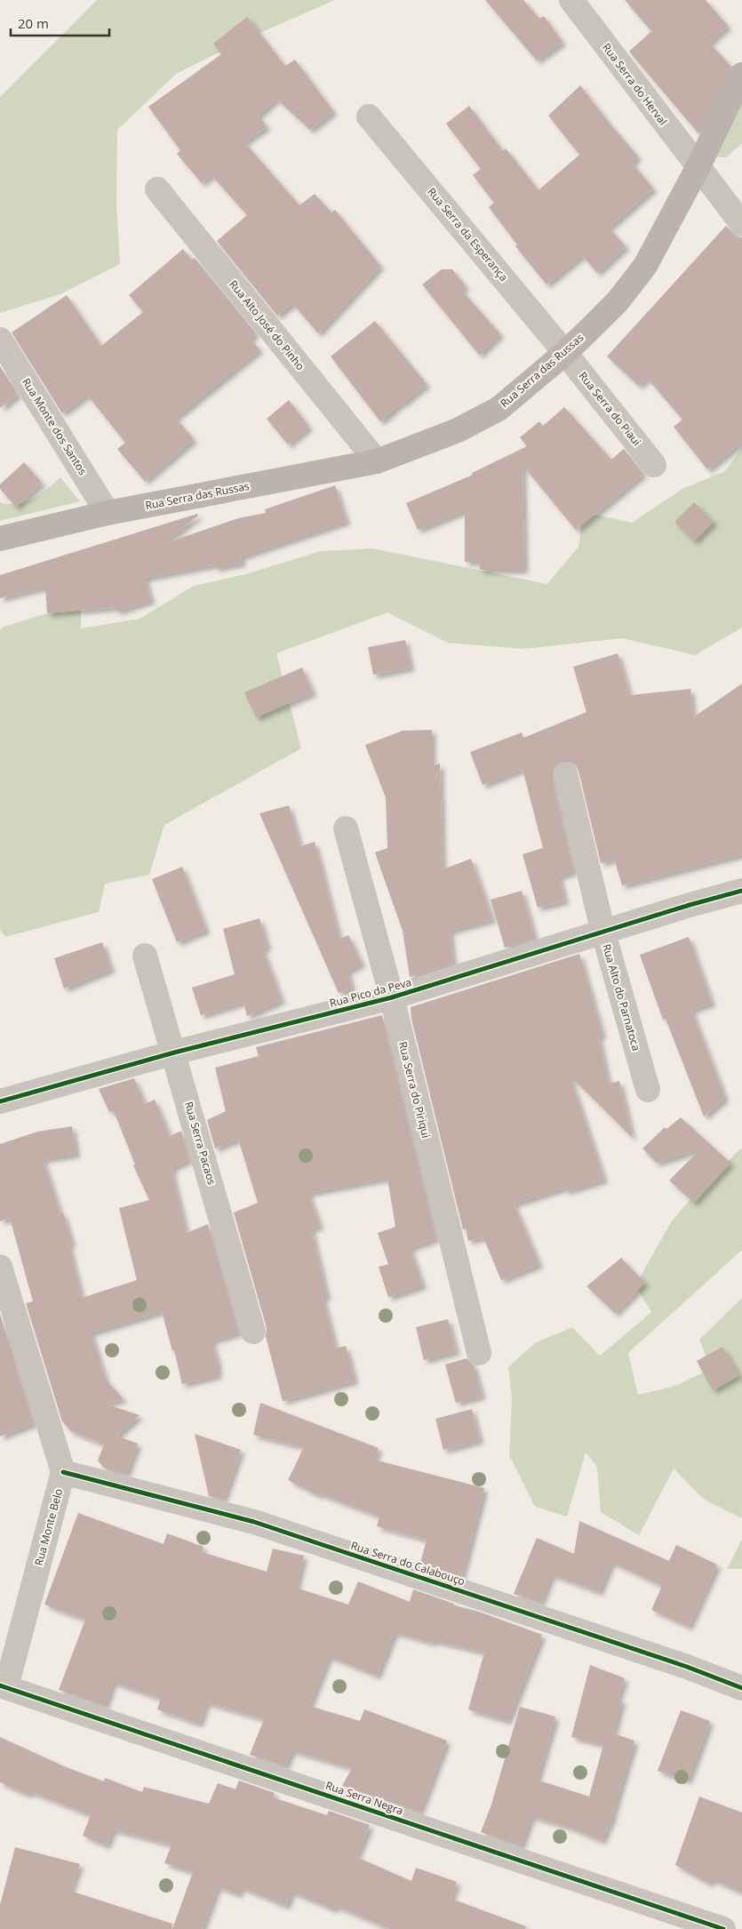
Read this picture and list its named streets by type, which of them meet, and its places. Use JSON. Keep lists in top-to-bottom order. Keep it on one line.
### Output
{"streets":{"main road":["Rua Serra das Russas"],"street":["Rua Serra do Herval","Rua Serra da Esperança","Rua Alto José do Pinho","Rua Serra do Piaui","Rua Monte dos Santos","Rua Pico da Peva","Rua Alto do Parnatoca","Rua Serra do Piriqui","Rua Serra Pacaos","Rua Monte Belo","Rua Serra do Calabouço","Rua Serra Negra"]},"crossings":[["Rua Serra do Herval","Rua Serra das Russas"],["Rua Serra da Esperança","Rua Serra das Russas"],["Rua Serra da Esperança","Rua Serra do Piaui"],["Rua Alto José do Pinho","Rua Serra das Russas"],["Rua Serra das Russas","Rua Serra do Piaui"],["Rua Serra das Russas","Rua Monte dos Santos"],["Rua Pico da Peva","Rua Alto do Parnatoca"],["Rua Pico da Peva","Rua Serra do Piriqui"],["Rua Pico da Peva","Rua Serra Pacaos"],["Rua Monte Belo","Rua Serra do Calabouço"],["Rua Monte Belo","Rua Serra Negra"]],"scale_bar":"20 m"}
